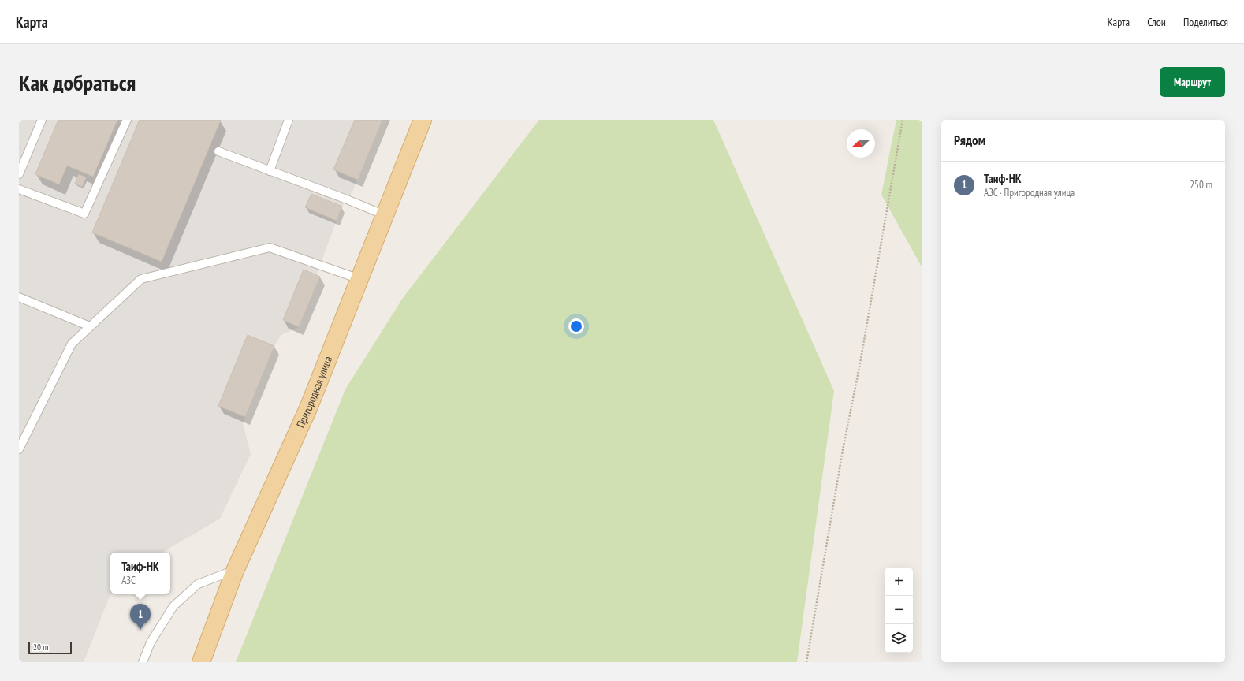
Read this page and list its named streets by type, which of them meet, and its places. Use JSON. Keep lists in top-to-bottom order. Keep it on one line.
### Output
{"streets":{"main road":["Пригородная улица"]},"scale_bar":"20 m","north":"bottom left","page":{"header":"Карта","nav":["Карта","Слои","Поделиться"],"buttons":"Маршрут","title":"Как добраться","heading":"Рядом","list":[{"mark":"1","name":"Таиф-НК","note":"АЗС · Пригородная улица","value":"250 m"}],"popup":["Таиф-НК","АЗС"],"map_buttons":["+","−"],"pins":"1","scale":"20 m"}}
